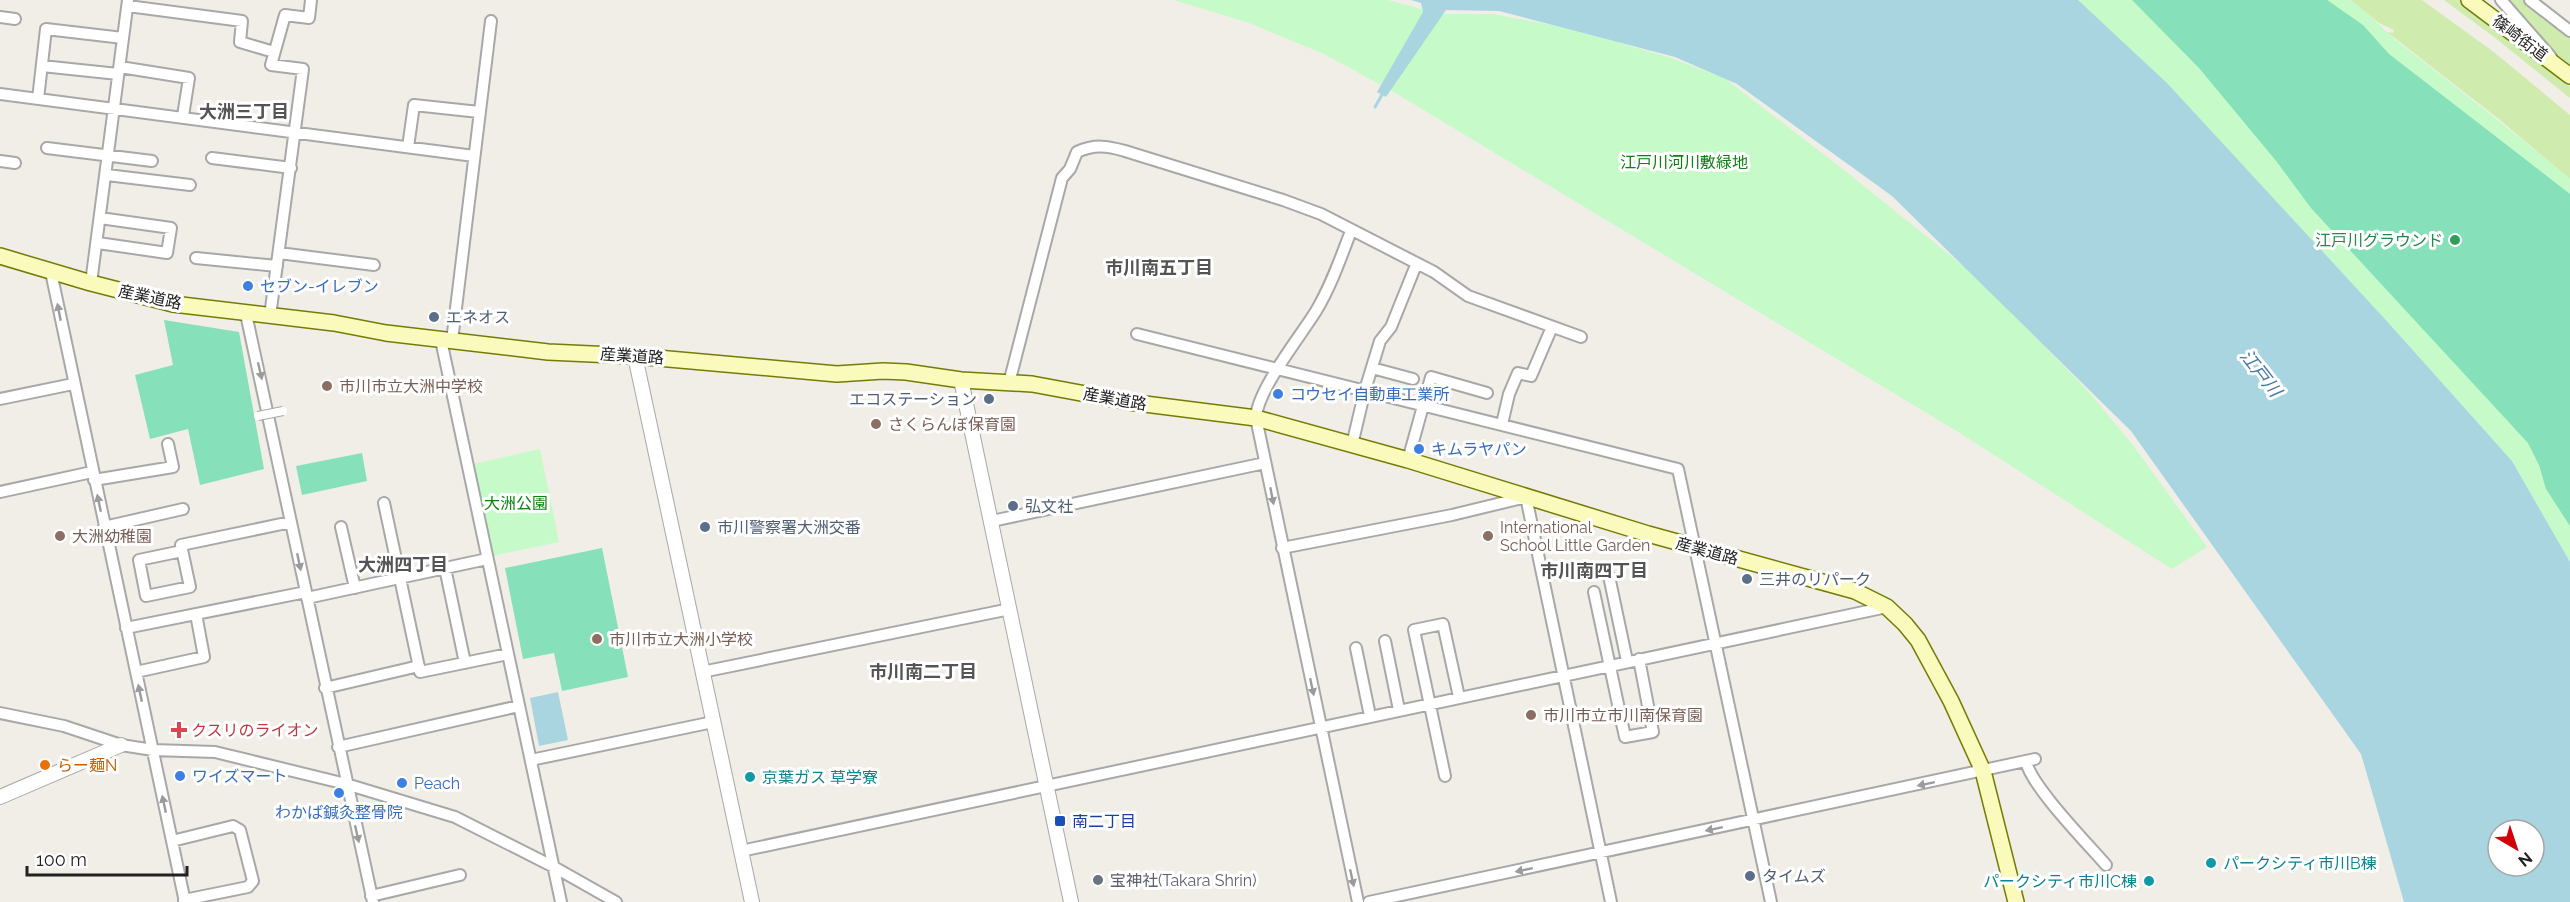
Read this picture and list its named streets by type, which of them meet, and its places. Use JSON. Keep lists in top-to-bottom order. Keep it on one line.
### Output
{"streets":{"main road":["篠崎街道","産業道路"]},"districts":["大洲三丁目","市川南五丁目","大洲四丁目","市川南四丁目","市川南二丁目"],"water":["江戸川"],"parks":["江戸川河川敷緑地","大洲公園"],"places":{"other":["江戸川グラウンド","セブン-イレブン","エネオス","市川市立大洲中学校","コウセイ自動車工業所","エコステーション","さくらんぼ保育園","キムラヤパン","弘文社","市川警察署大洲交番","大洲幼稚園","International School Little Garden","三井のリパーク","市川市立大洲小学校","市川市立市川南保育園","らー麺N","ワイズマート","京葉ガス 草学寮","Peach","わかば鍼灸整骨院","パークシティ市川B棟","タイムズ","宝神社(Takara Shrin)","パークシティ市川C棟"],"health":["クスリのライオン"],"transit":["南二丁目"]},"scale_bar":"100 m","north":"bottom right"}
